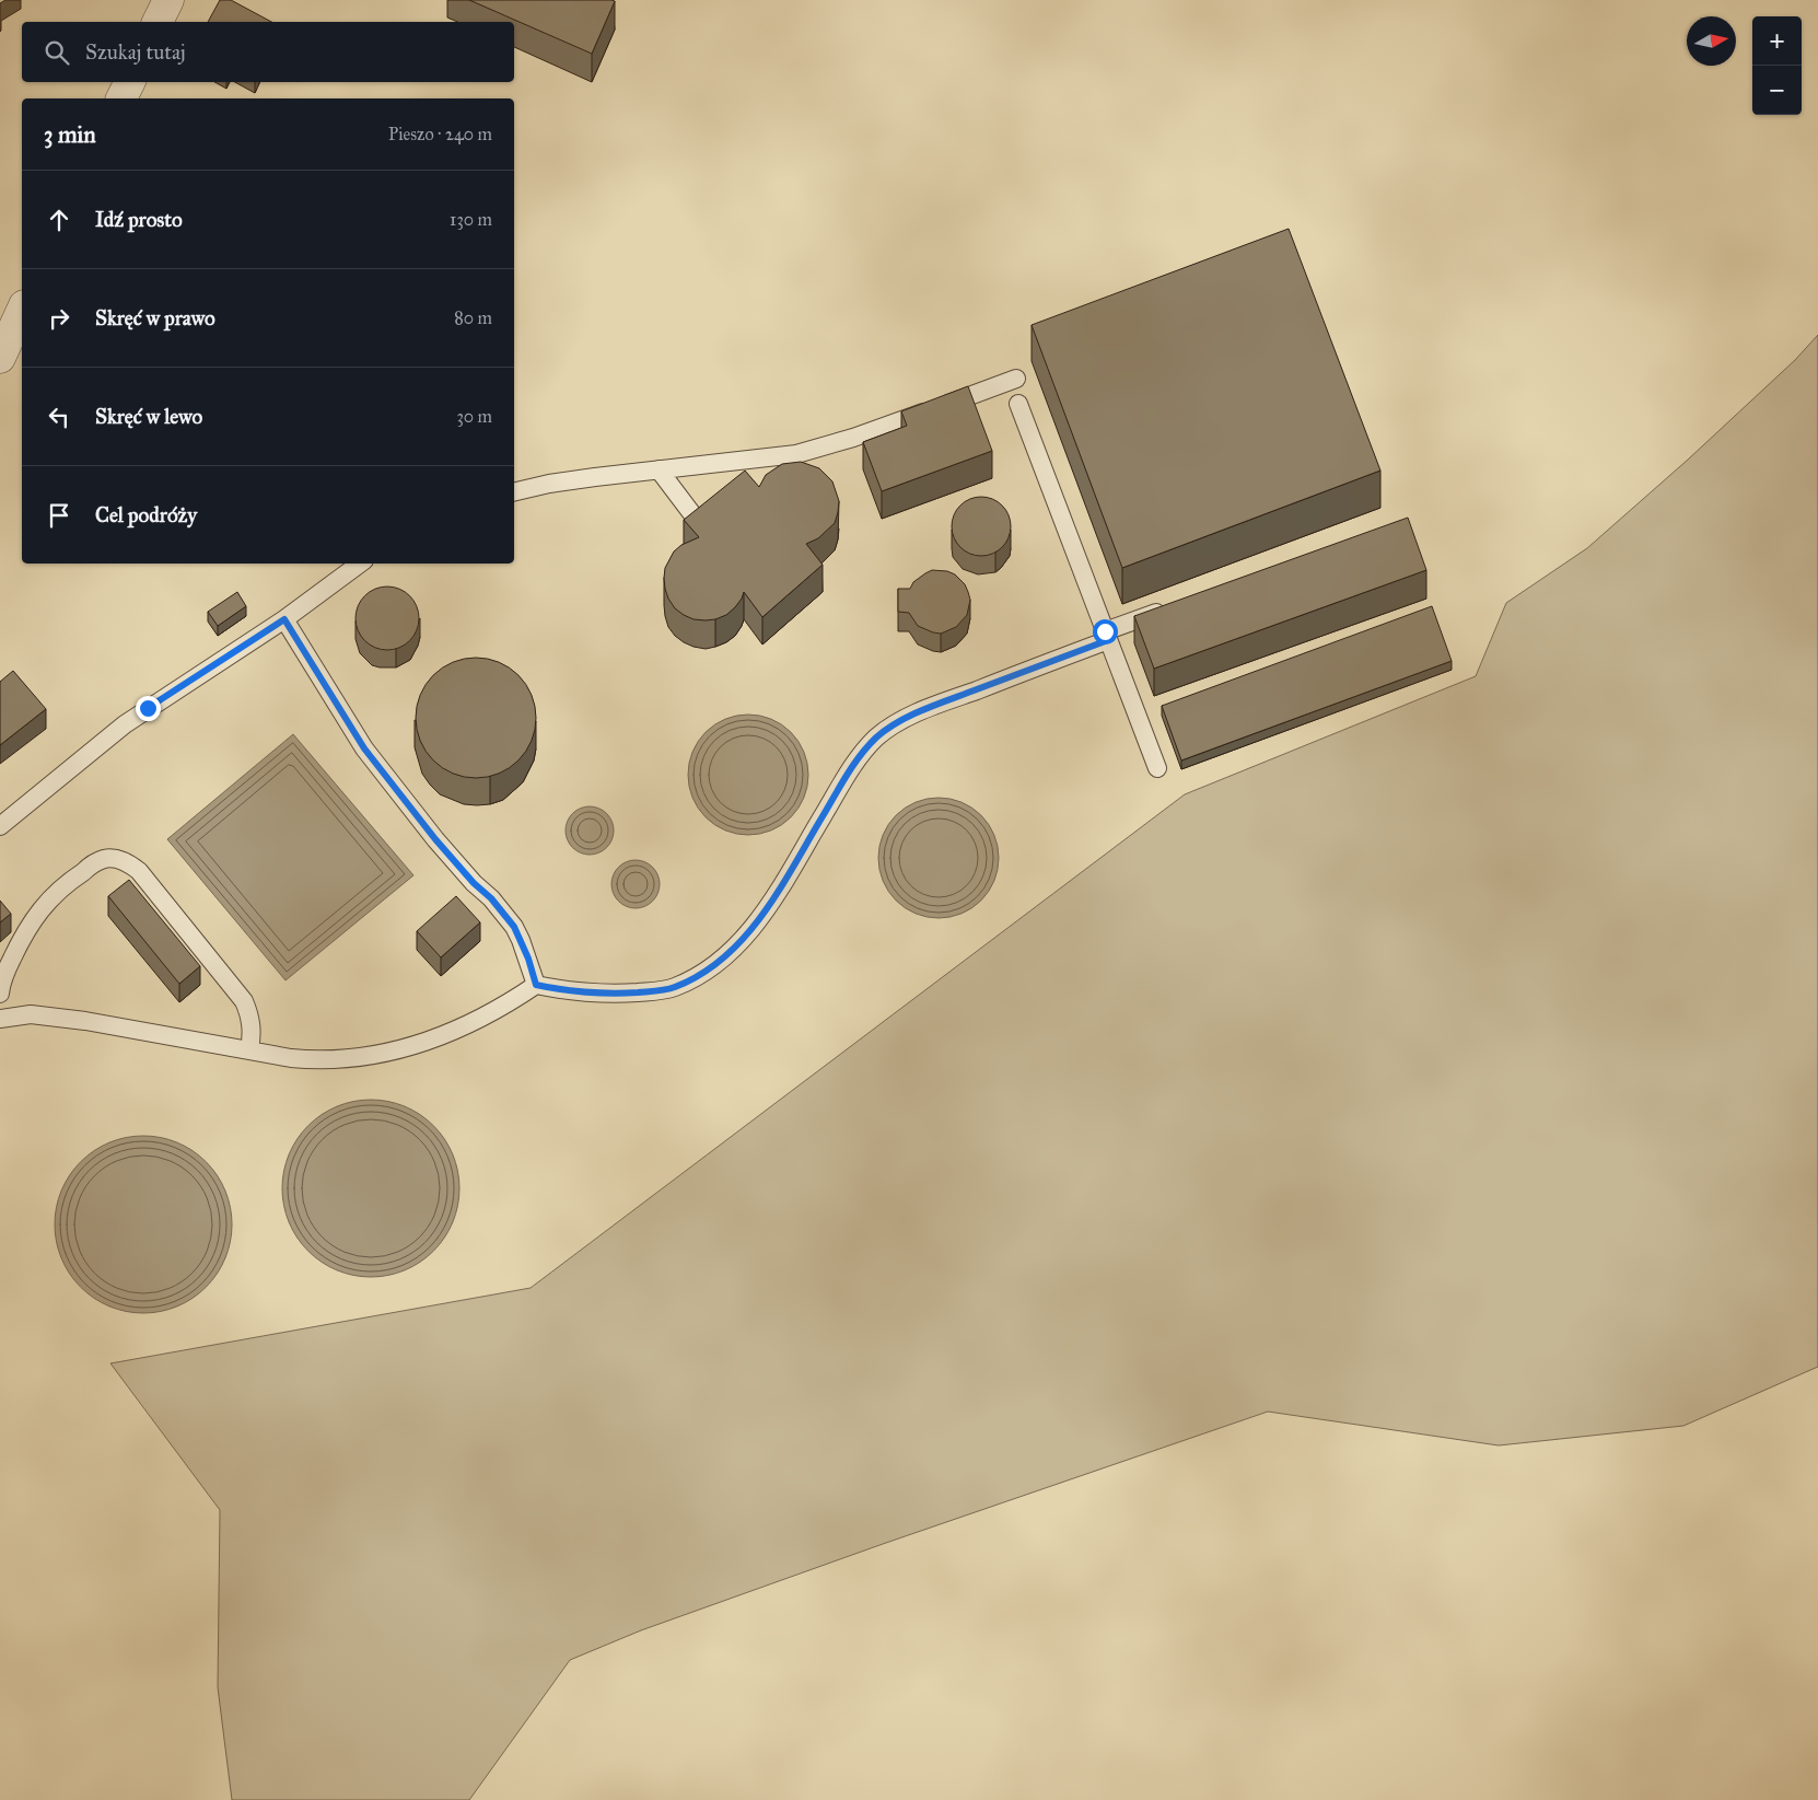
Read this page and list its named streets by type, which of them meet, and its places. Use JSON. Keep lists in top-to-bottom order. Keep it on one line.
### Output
{"north":"right","page":{"map_buttons":["+","−"],"search":"Szukaj tutaj","heading":["3 min","Pieszo · 240 m"],"list":[["Idź prosto","130 m"],["Skręć w prawo","80 m"],["Skręć w lewo","30 m"],"Cel podróży"]}}
